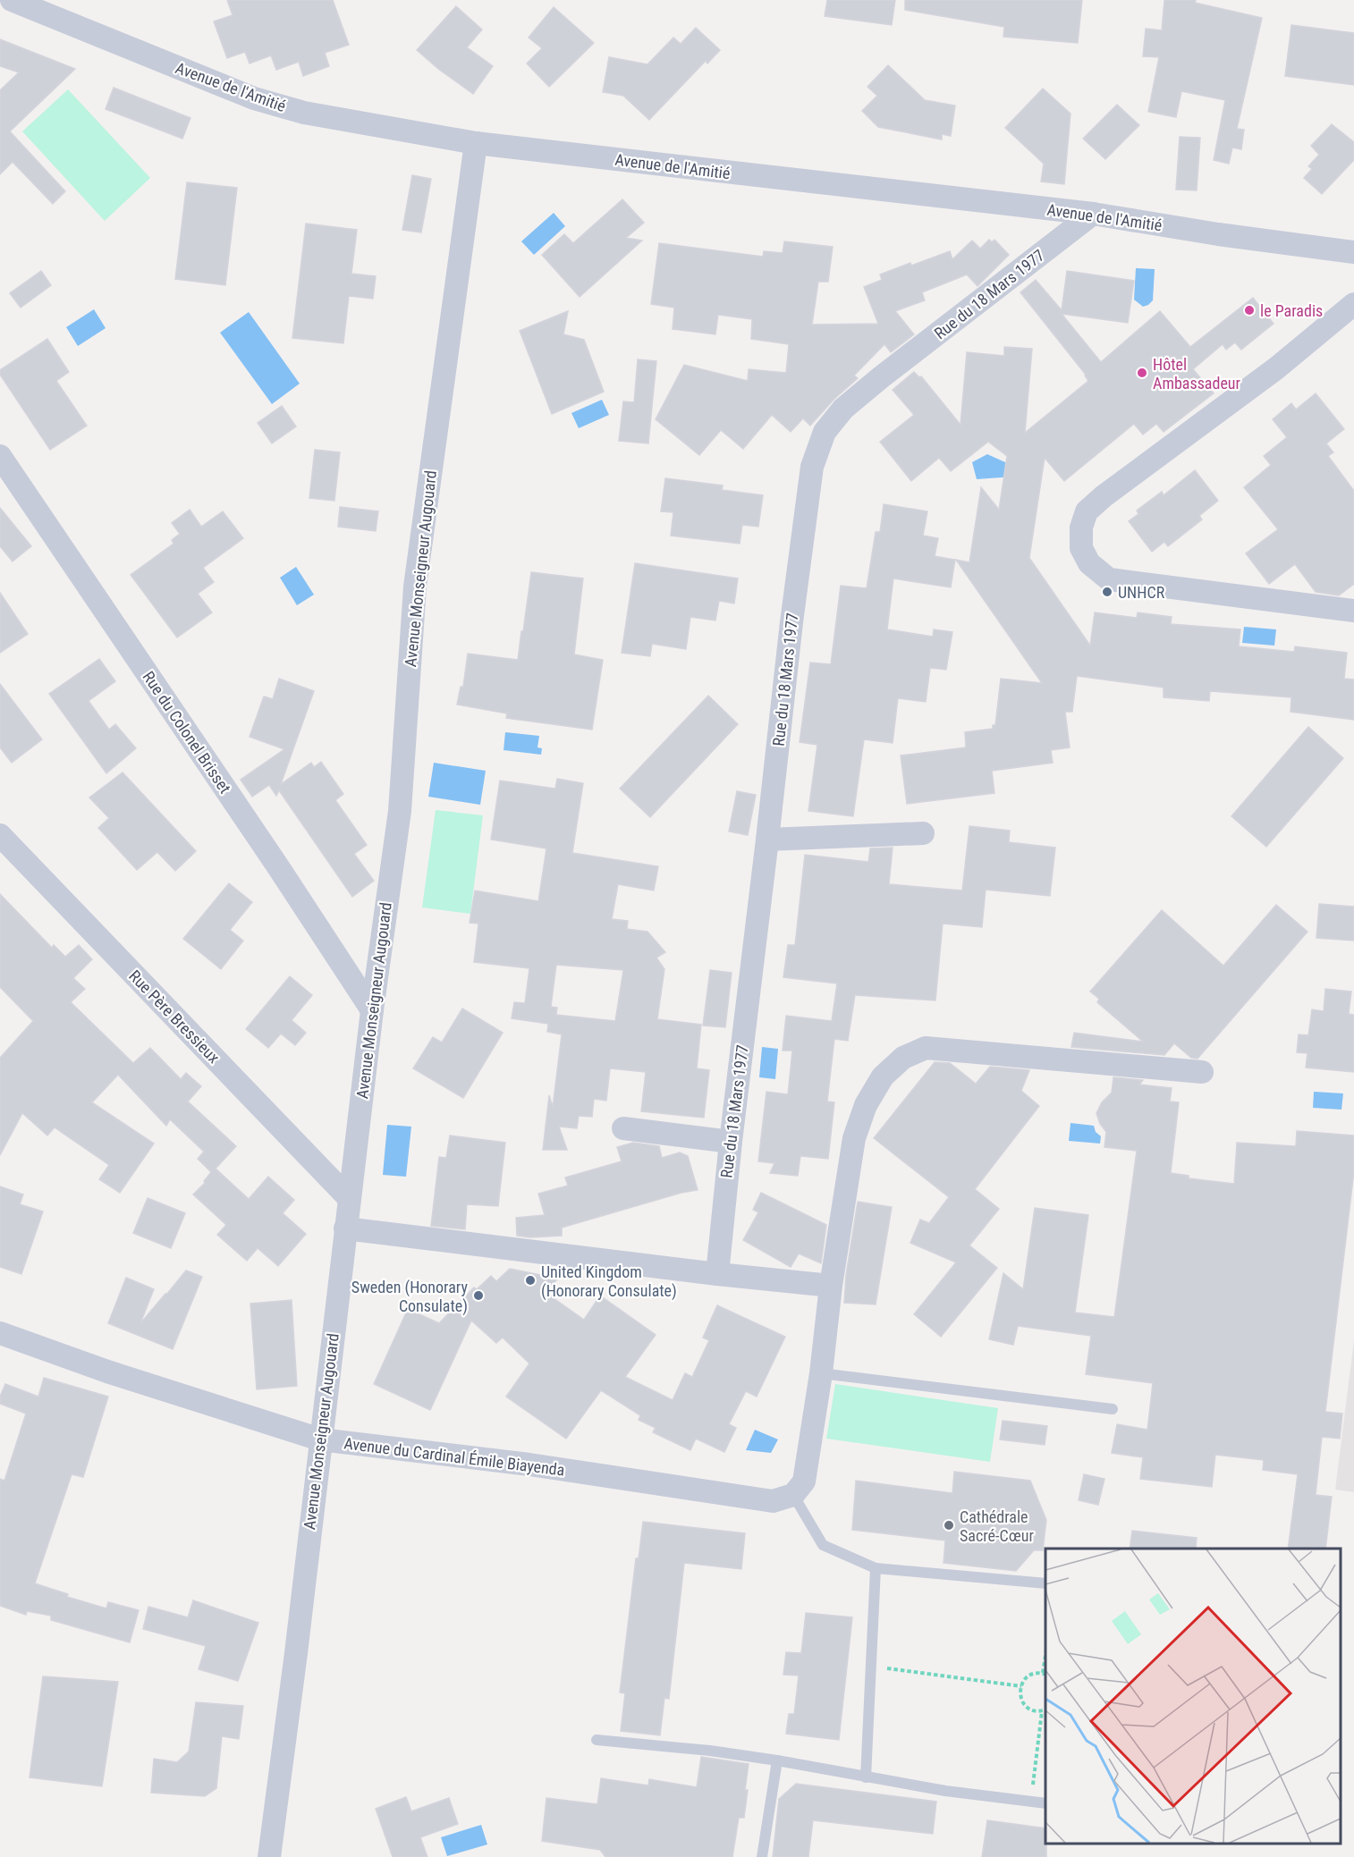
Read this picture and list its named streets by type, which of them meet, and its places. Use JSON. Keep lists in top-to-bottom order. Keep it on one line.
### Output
{"streets":{"street":["Avenue de l'Amitié","Rue du 18 Mars 1977","Avenue Monseigneur Augouard","Rue du Colonel Brisset","Rue Père Bressieux","Avenue du Cardinal Émile Biayenda"]},"crossings":[["Avenue de l'Amitié","Rue du 18 Mars 1977"],["Avenue de l'Amitié","Avenue Monseigneur Augouard"],["Avenue Monseigneur Augouard","Rue du Colonel Brisset"],["Avenue Monseigneur Augouard","Rue Père Bressieux"],["Avenue Monseigneur Augouard","Avenue du Cardinal Émile Biayenda"]],"places":["le Paradis","Hôtel Ambassadeur","UNHCR","United Kingdom (Honorary Consulate)","Sweden (Honorary Consulate)","Cathédrale Sacré-Cœur"]}
